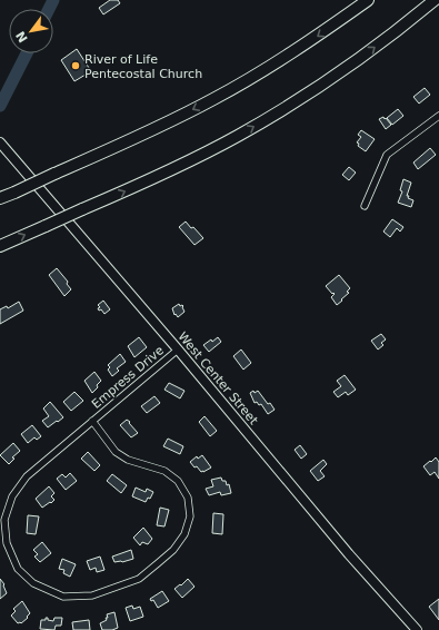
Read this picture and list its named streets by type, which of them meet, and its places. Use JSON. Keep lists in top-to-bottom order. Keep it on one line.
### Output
{"streets":{"street":["Empress Drive","West Center Street"]},"crossings":[["Empress Drive","West Center Street"]],"places":["River of Life Pentecostal Church"],"north":"bottom left"}
